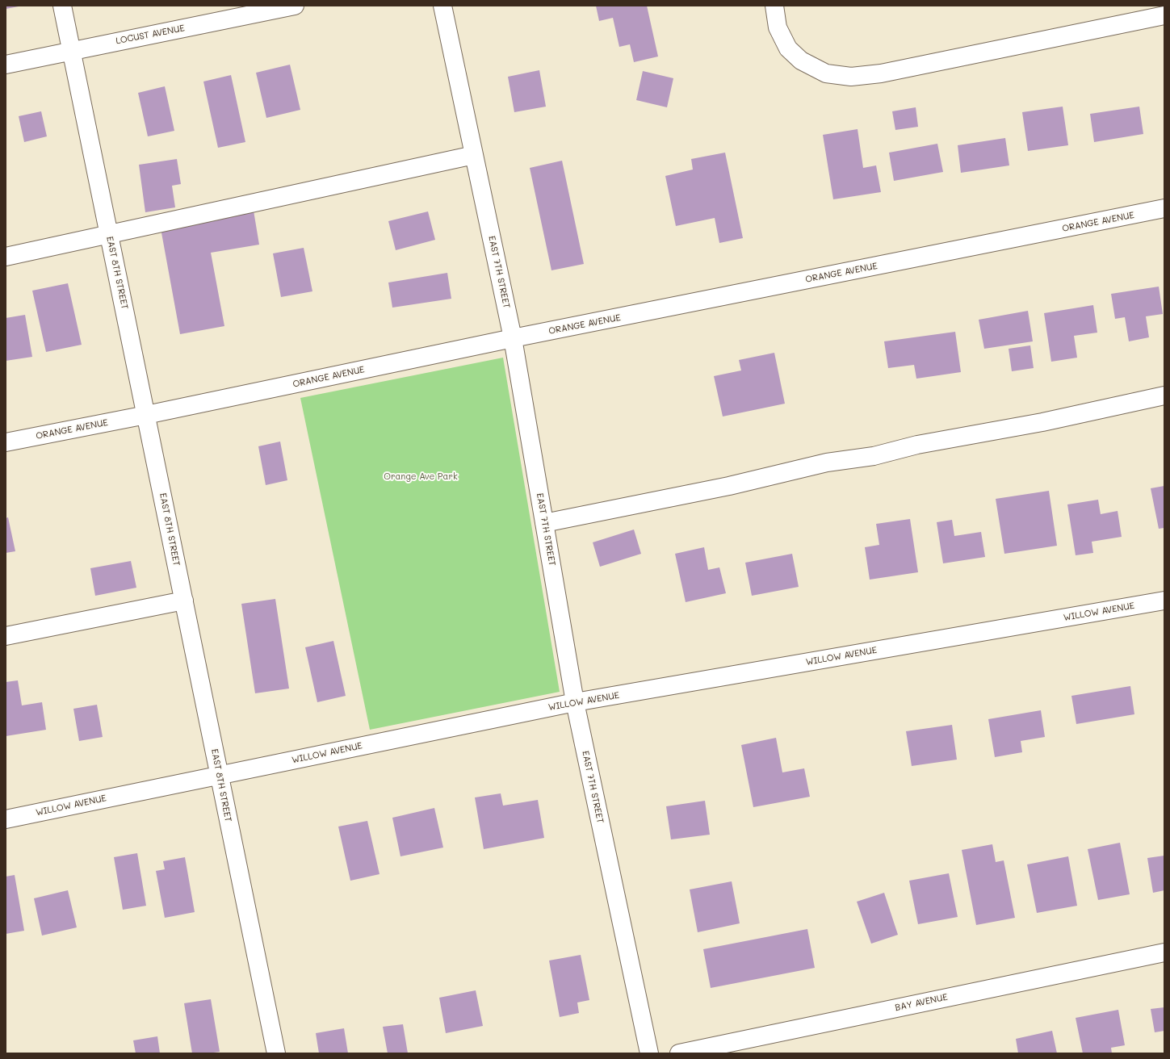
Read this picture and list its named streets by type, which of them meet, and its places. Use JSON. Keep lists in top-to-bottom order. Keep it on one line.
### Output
{"streets":{"street":["LOCUST AVENUE","ORANGE AVENUE","EAST 7TH STREET","EAST 8TH STREET","WILLOW AVENUE","BAY AVENUE"]},"crossings":[["LOCUST AVENUE","EAST 8TH STREET"],["ORANGE AVENUE","EAST 7TH STREET"],["ORANGE AVENUE","EAST 8TH STREET"],["EAST 7TH STREET","WILLOW AVENUE"],["EAST 8TH STREET","WILLOW AVENUE"]],"parks":["Orange Ave Park"]}
